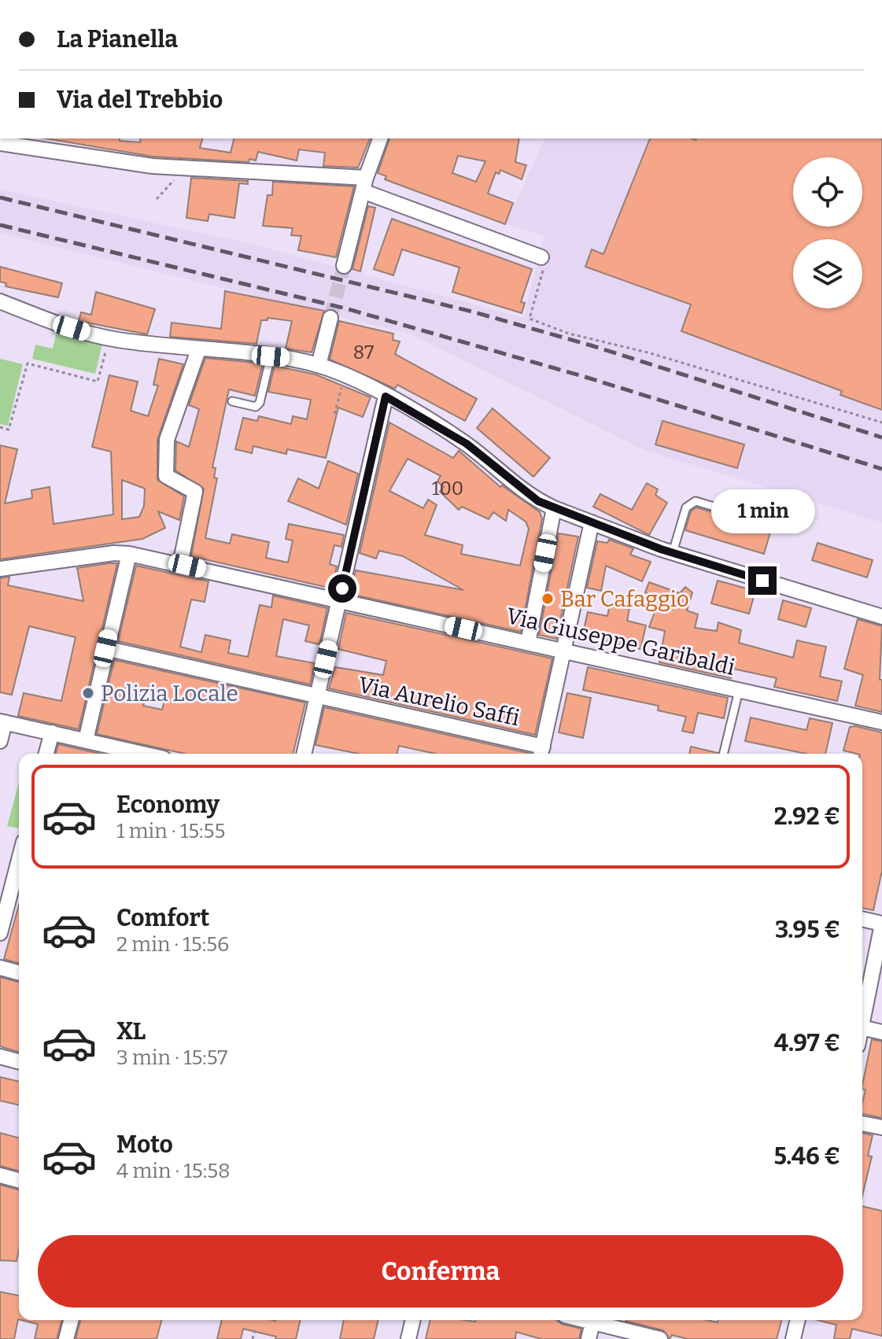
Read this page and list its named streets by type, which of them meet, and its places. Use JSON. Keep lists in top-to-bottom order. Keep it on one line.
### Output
{"streets":{"street":["Via Giuseppe Garibaldi","Via Aurelio Saffi"]},"places":["Bar Cafaggio","Polizia Locale"],"house_numbers":["87","100"],"page":{"banner":["La Pianella","Via del Trebbio"],"bubble":"1 min","list":[{"name":"Economy","note":"1 min · 15:55","value":"2.92 €"},{"name":"Comfort","note":"2 min · 15:56","value":"3.95 €"},{"name":"XL","note":"3 min · 15:57","value":"4.97 €"},{"name":"Moto","note":"4 min · 15:58","value":"5.46 €"}],"buttons":"Conferma"}}
